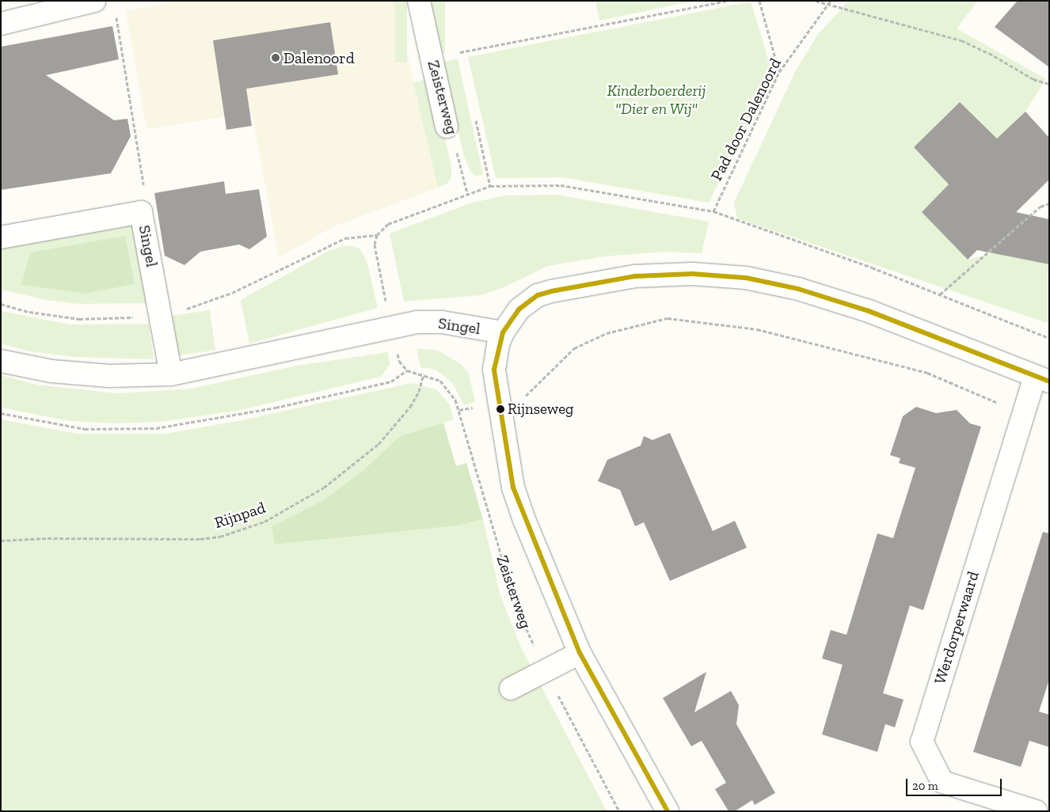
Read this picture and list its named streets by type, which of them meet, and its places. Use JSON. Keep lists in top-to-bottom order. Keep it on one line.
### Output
{"streets":{"street":["Zeisterweg","Singel","Werdorperwaard"],"path":["Pad door Dalenoord","Rijnpad"]},"crossings":[["Zeisterweg","Rijnpad"],["Singel","Werdorperwaard"]],"parks":["Kinderboerderij \"Dier en Wij\""],"places":["Dalenoord","Rijnseweg"],"scale_bar":"20 m"}
